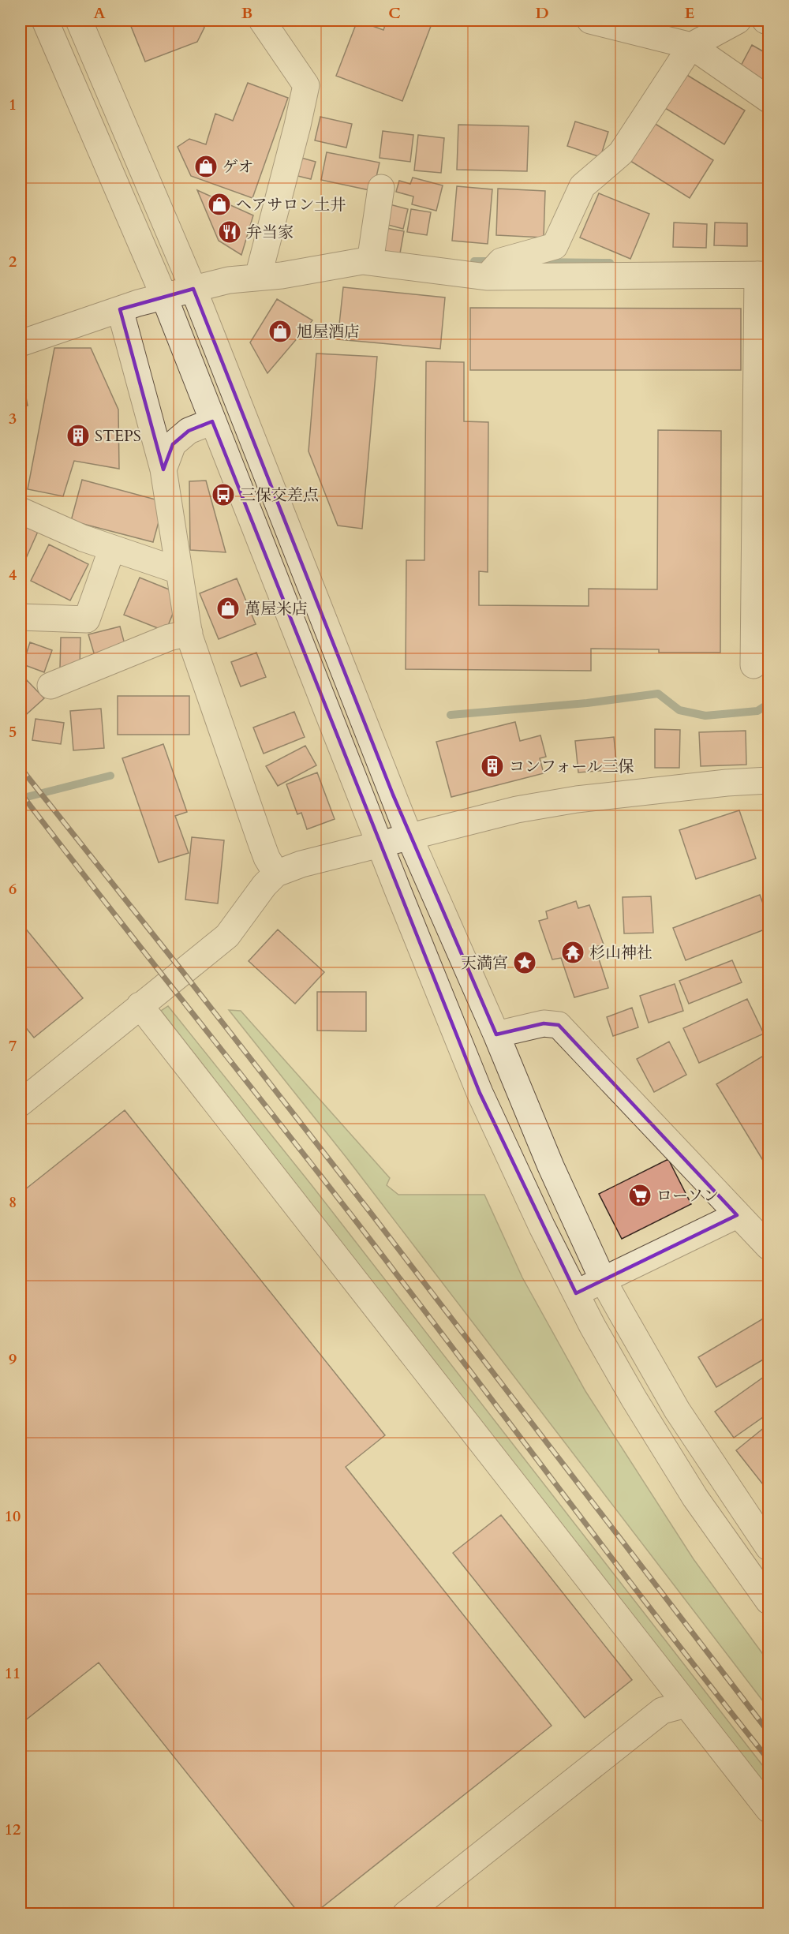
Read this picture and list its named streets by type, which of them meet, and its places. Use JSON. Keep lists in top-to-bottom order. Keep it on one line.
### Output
{"places":{"shop":["ゲオ","ヘアサロン土井","旭屋酒店","萬屋米店"],"restaurant":["弁当家"],"building":["STEPS","コンフォール三保"],"bus stop":["三保交差点"],"temple":["杉山神社"],"place":["天満宮"],"supermarket":["ローソン"]},"grid":{"columns":["A","B","C","D","E"],"rows":["1","2","3","4","5","6","7","8","9","10","11","12"]}}
